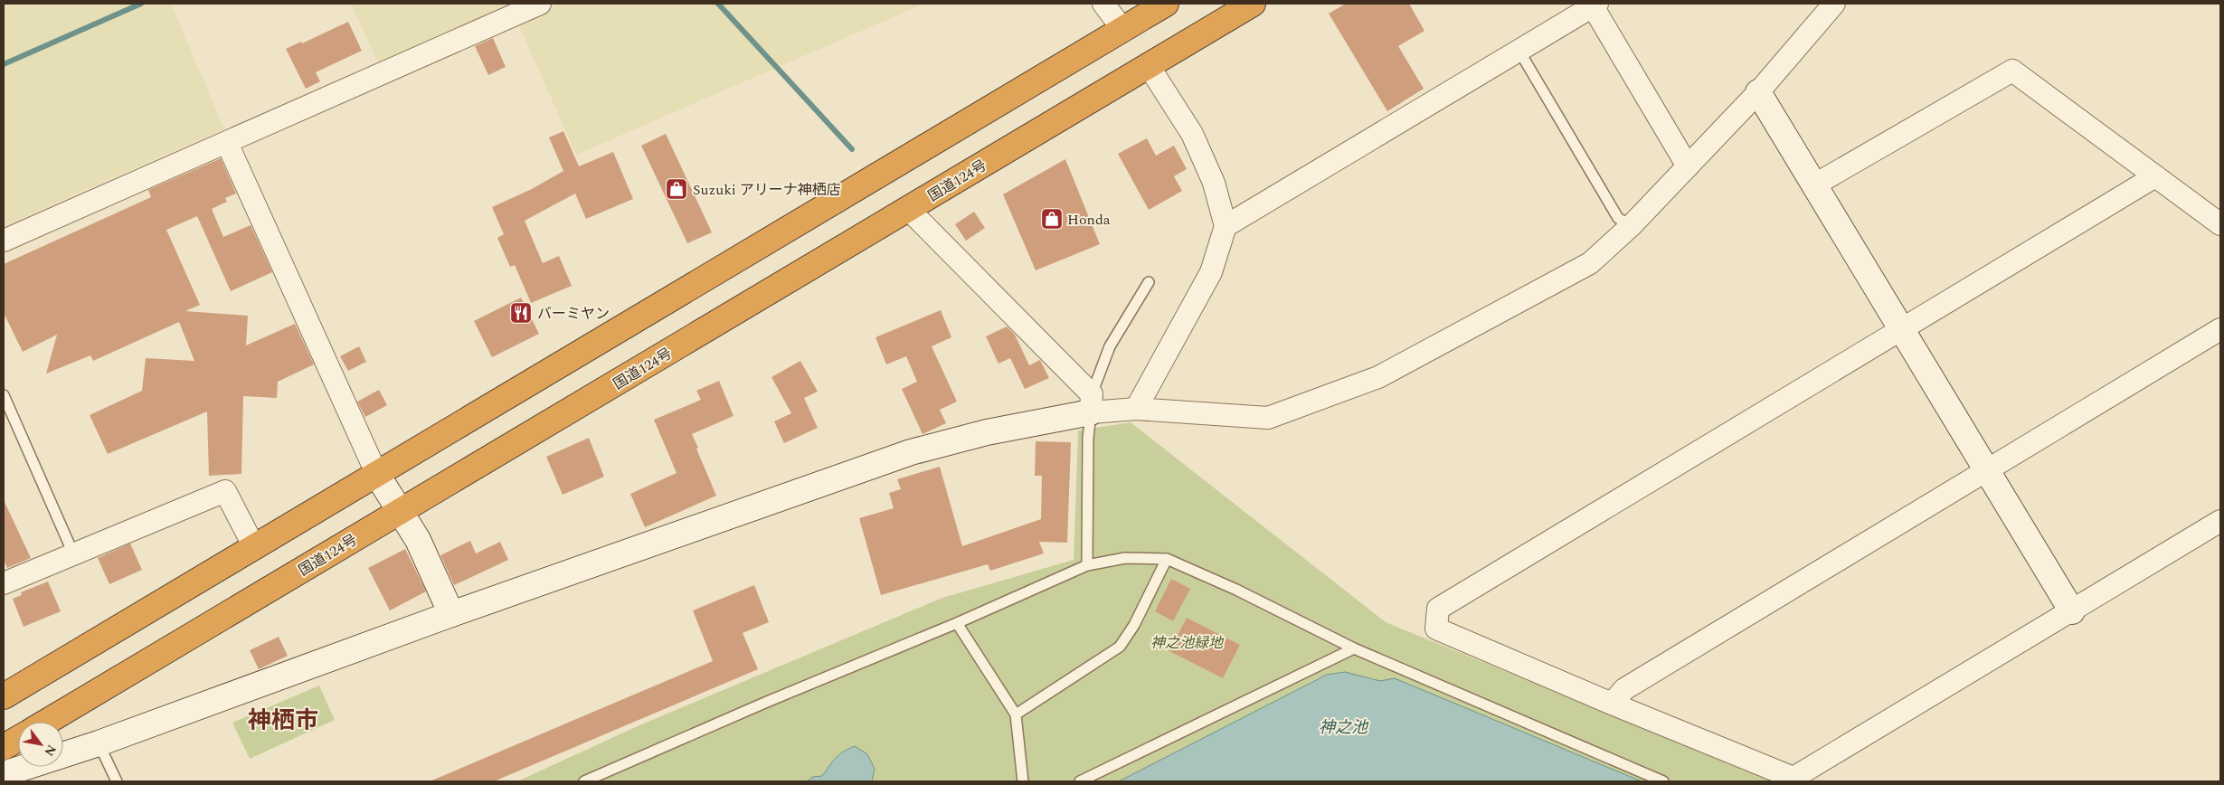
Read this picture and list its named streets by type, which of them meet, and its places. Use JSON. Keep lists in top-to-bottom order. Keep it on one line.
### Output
{"streets":{"highway":["国道124号"]},"districts":["神栖市"],"water":["神之池"],"parks":["神之池緑地"],"places":{"shop":["Suzuki アリーナ神栖店","Honda"],"restaurant":["バーミヤン"]},"north":"bottom right"}
